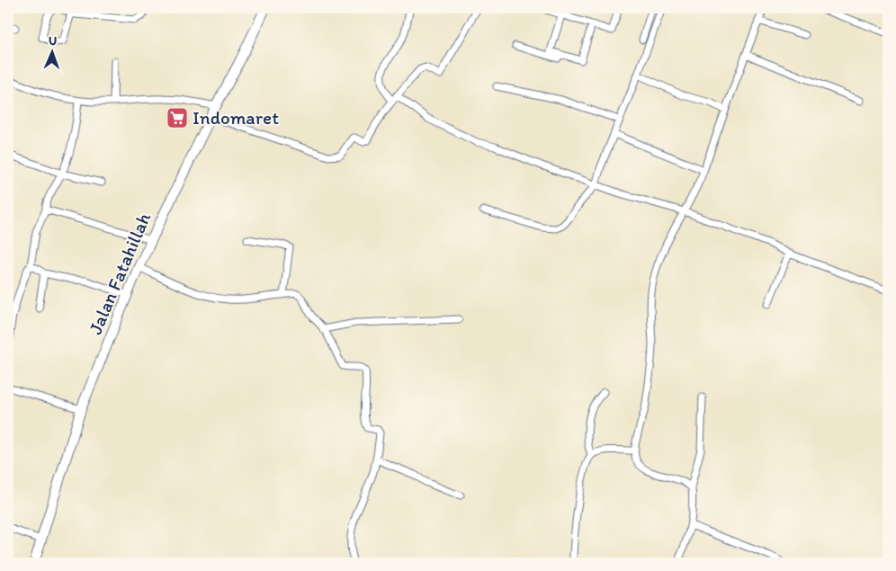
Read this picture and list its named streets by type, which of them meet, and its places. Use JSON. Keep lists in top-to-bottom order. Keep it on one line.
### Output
{"streets":{"street":["Jalan Fatahillah"]},"places":{"supermarket":["Indomaret"]},"north":"top"}
